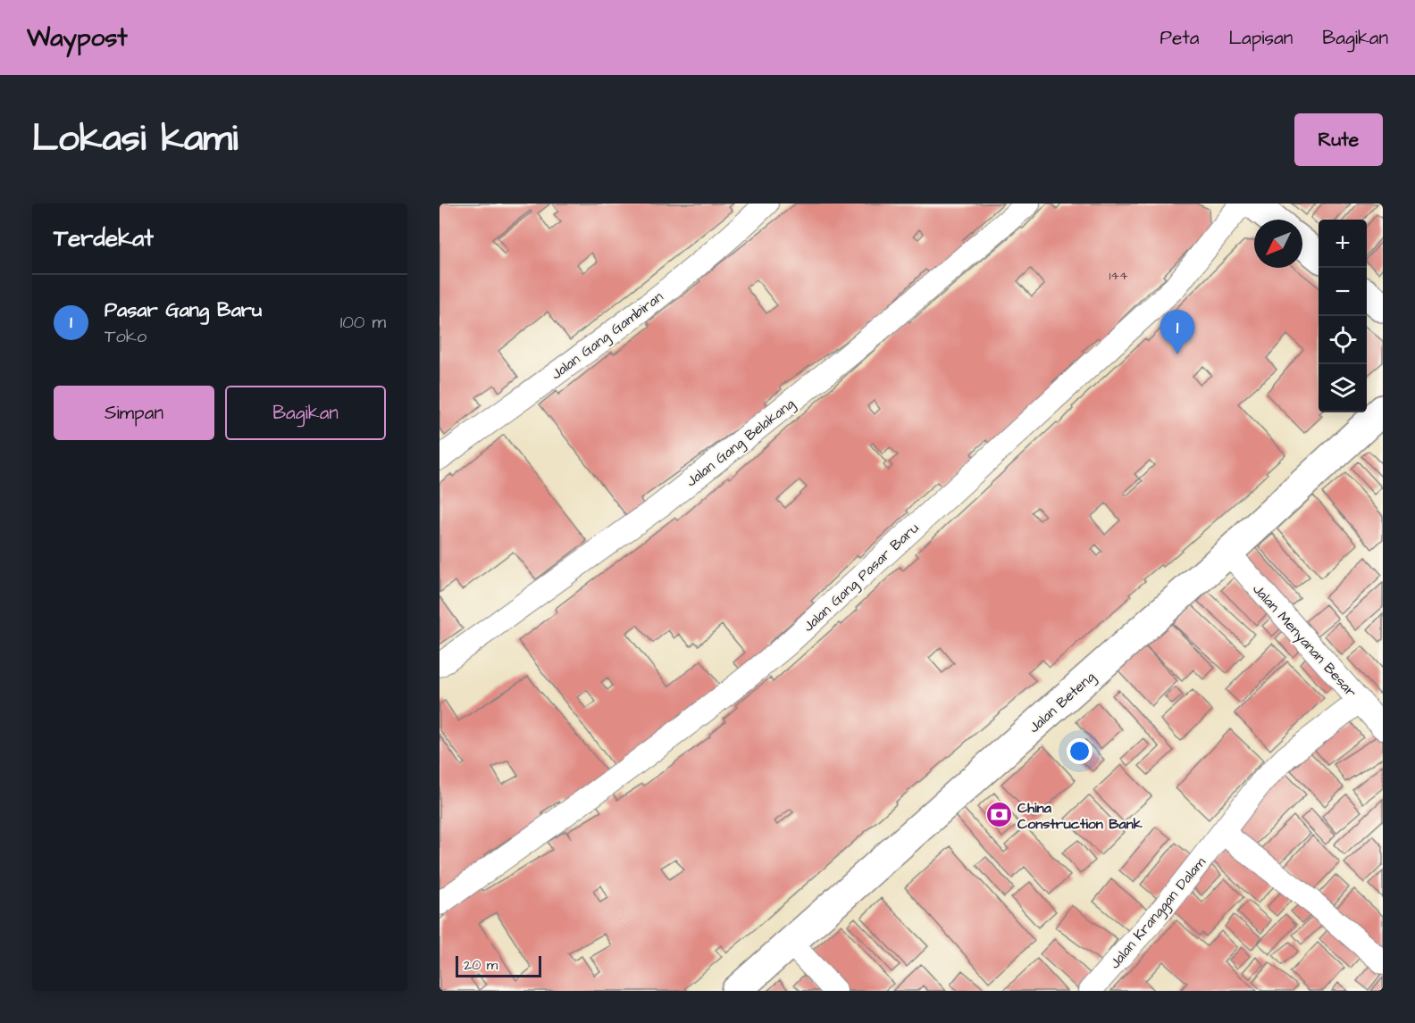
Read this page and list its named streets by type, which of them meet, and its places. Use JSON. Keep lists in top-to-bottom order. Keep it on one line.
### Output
{"streets":{"street":["Jalan Gang Gambiran","Jalan Gang Belakang","Jalan Gang Pasar Baru","Jalan Menyanan Besar","Jalan Beteng","Jalan Kranggan Dalam"]},"crossings":[["Jalan Menyanan Besar","Jalan Beteng"],["Jalan Menyanan Besar","Jalan Kranggan Dalam"]],"places":{"bank":["China Construction Bank"]},"house_numbers":["144"],"scale_bar":"20 m","north":"bottom left","page":{"header":"Waypost","nav":["Peta","Lapisan","Bagikan"],"title":"Lokasi kami","buttons":["Rute",["Simpan","Bagikan"]],"heading":"Terdekat","map_buttons":["+","−"],"list":[{"mark":"1","name":"Pasar Gang Baru","note":"Toko","value":"100 m"}],"pins":"1","scale":"20 m"}}
